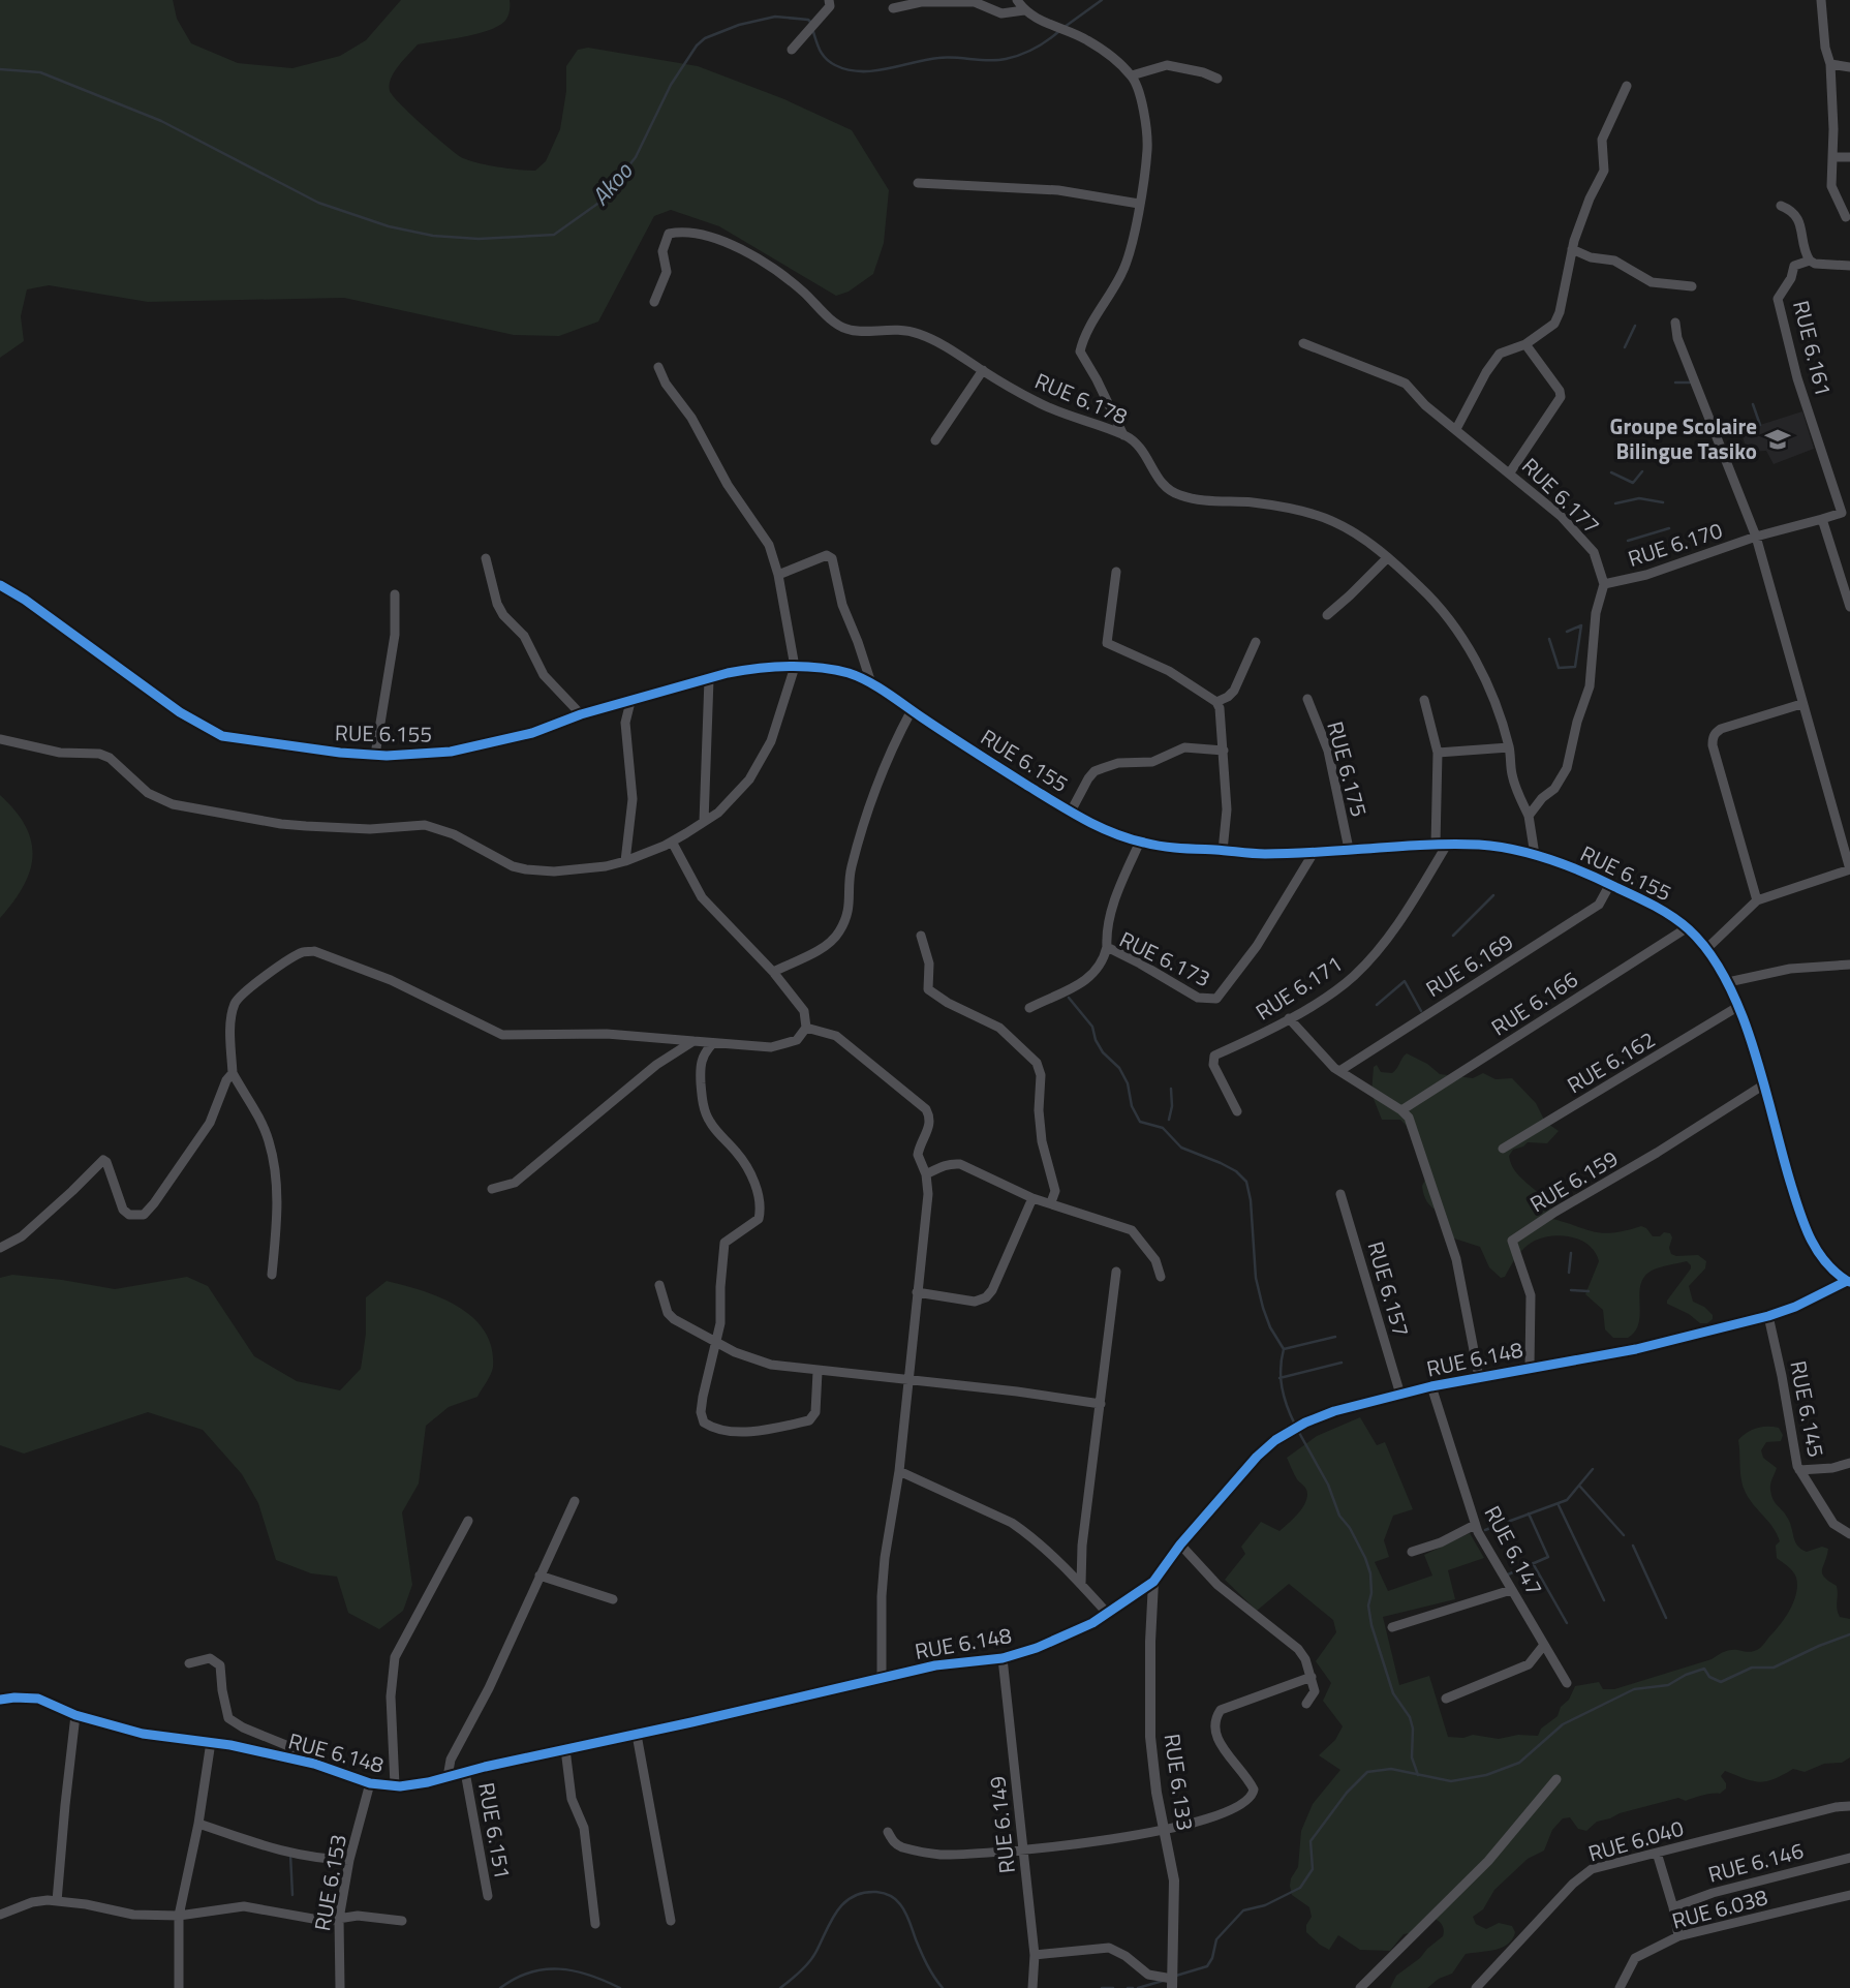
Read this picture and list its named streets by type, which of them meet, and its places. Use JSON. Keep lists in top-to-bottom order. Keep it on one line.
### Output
{"streets":{"street":["RUE 6.161","RUE 6.178","RUE 6.177","RUE 6.170","RUE 6.155","RUE 6.175","RUE 6.173","RUE 6.169","RUE 6.171","RUE 6.166","RUE 6.162","RUE 6.159","RUE 6.157","RUE 6.148","RUE 6.145","RUE 6.147","RUE 6.133","RUE 6.149","RUE 6.151","RUE 6.040","RUE 6.146","RUE 6.153","RUE 6.038"]},"crossings":[["RUE 6.161","RUE 6.170"],["RUE 6.177","RUE 6.170"],["RUE 6.155","RUE 6.175"],["RUE 6.155","RUE 6.173"],["RUE 6.155","RUE 6.169"],["RUE 6.155","RUE 6.171"],["RUE 6.155","RUE 6.166"],["RUE 6.155","RUE 6.162"],["RUE 6.155","RUE 6.159"],["RUE 6.155","RUE 6.148"],["RUE 6.159","RUE 6.148"],["RUE 6.157","RUE 6.148"],["RUE 6.148","RUE 6.145"],["RUE 6.148","RUE 6.147"],["RUE 6.148","RUE 6.133"],["RUE 6.148","RUE 6.149"],["RUE 6.148","RUE 6.151"],["RUE 6.148","RUE 6.153"]],"water":["Akoo"],"places":{"school or university":["Groupe Scolaire Bilingue Tasiko"]}}
